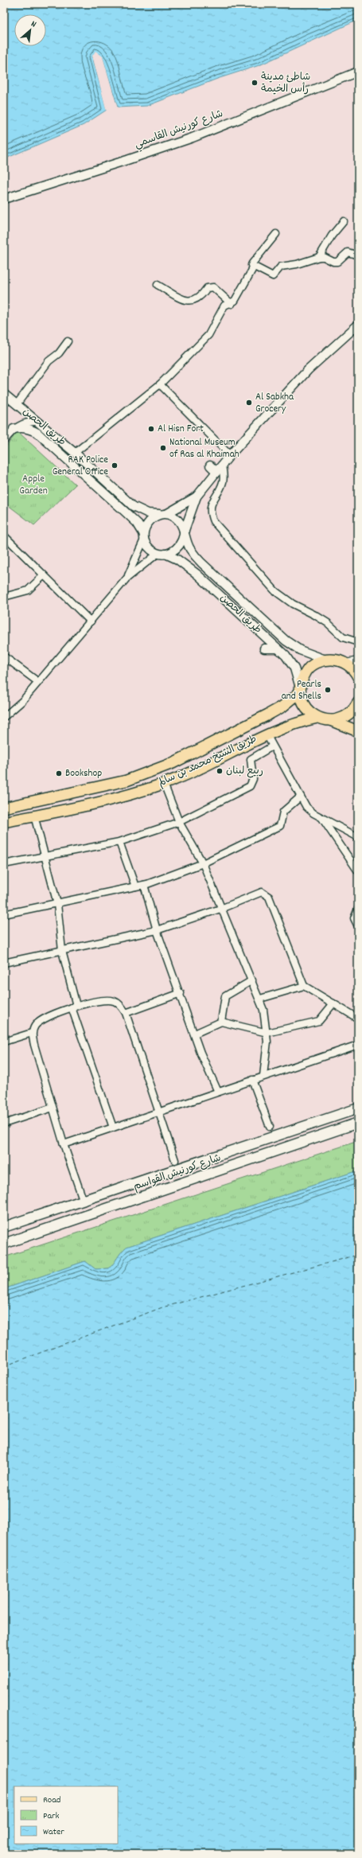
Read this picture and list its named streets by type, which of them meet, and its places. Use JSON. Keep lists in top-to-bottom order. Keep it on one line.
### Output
{"streets":{"main road":["طريق الشيخ محمد بن سالم","شارع كورنيش القواسم"],"street":["شارع كورنيش القاسمي","طريق الحصن"]},"crossings":[["طريق الحصن","طريق الشيخ محمد بن سالم"]],"parks":["Apple Garden"],"places":["شاطئ مدينة رأس الخيمة","Al Sabkha Grocery","Al Hisn Fort","National Museum of Ras al Khaimah","RAK Police General Office","Pearls and Shells","ربيع لبنان","Bookshop"],"legend":["Road","Park","Water"],"north":"top right"}
